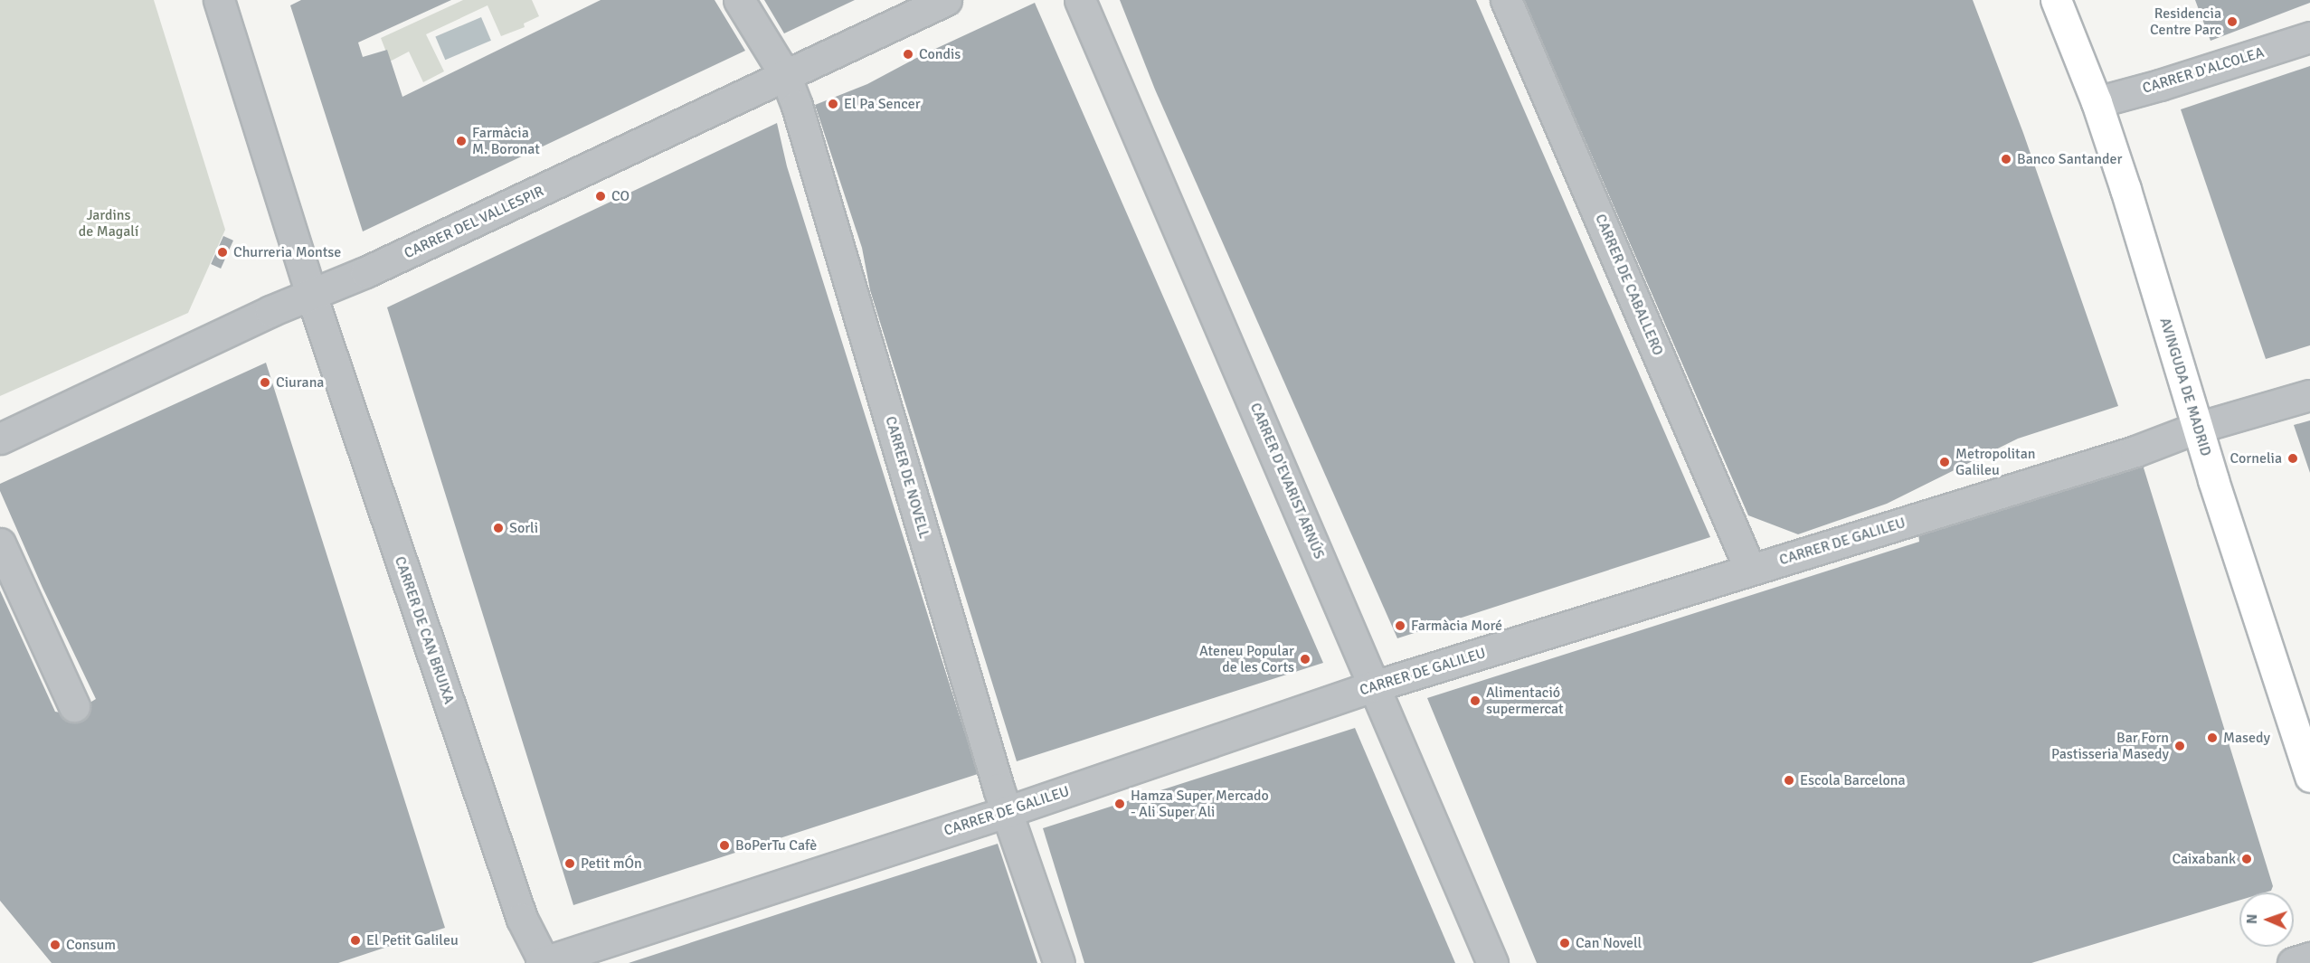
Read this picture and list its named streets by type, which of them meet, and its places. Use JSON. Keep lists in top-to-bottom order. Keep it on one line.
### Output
{"streets":{"main road":["AVINGUDA DE MADRID"],"street":["CARRER D'ALCOLEA","CARRER DEL VALLESPIR","CARRER DE CABALLERO","CARRER DE NOVELL","CARRER D'EVARIST ARNÚS","CARRER DE GALILEU","CARRER DE CAN BRUIXA"]},"crossings":[["CARRER D'ALCOLEA","AVINGUDA DE MADRID"],["CARRER DEL VALLESPIR","CARRER DE NOVELL"],["CARRER DEL VALLESPIR","CARRER DE CAN BRUIXA"],["CARRER DE CABALLERO","CARRER DE GALILEU"],["AVINGUDA DE MADRID","CARRER DE GALILEU"],["CARRER DE NOVELL","CARRER DE GALILEU"],["CARRER D'EVARIST ARNÚS","CARRER DE GALILEU"],["CARRER DE GALILEU","CARRER DE CAN BRUIXA"]],"parks":["Jardins de Magalí"],"places":["Residencia Centre Parc","Condis","El Pa Sencer","Farmàcia M. Boronat","Banco Santander","CO","Churreria Montse","Ciurana","Cornelia","Metropolitan Galileu","Sorli","Farmàcia Moré","Ateneu Popular de les Corts","Alimentació supermercat","Masedy","Bar Forn Pastisseria Masedy","Escola Barcelona","Hamza Super Mercado - Ali Super Ali","BoPerTu Cafè","Caixabank","Petit mÓn","El Petit Galileu","Can Novell","Consum"],"north":"left"}
